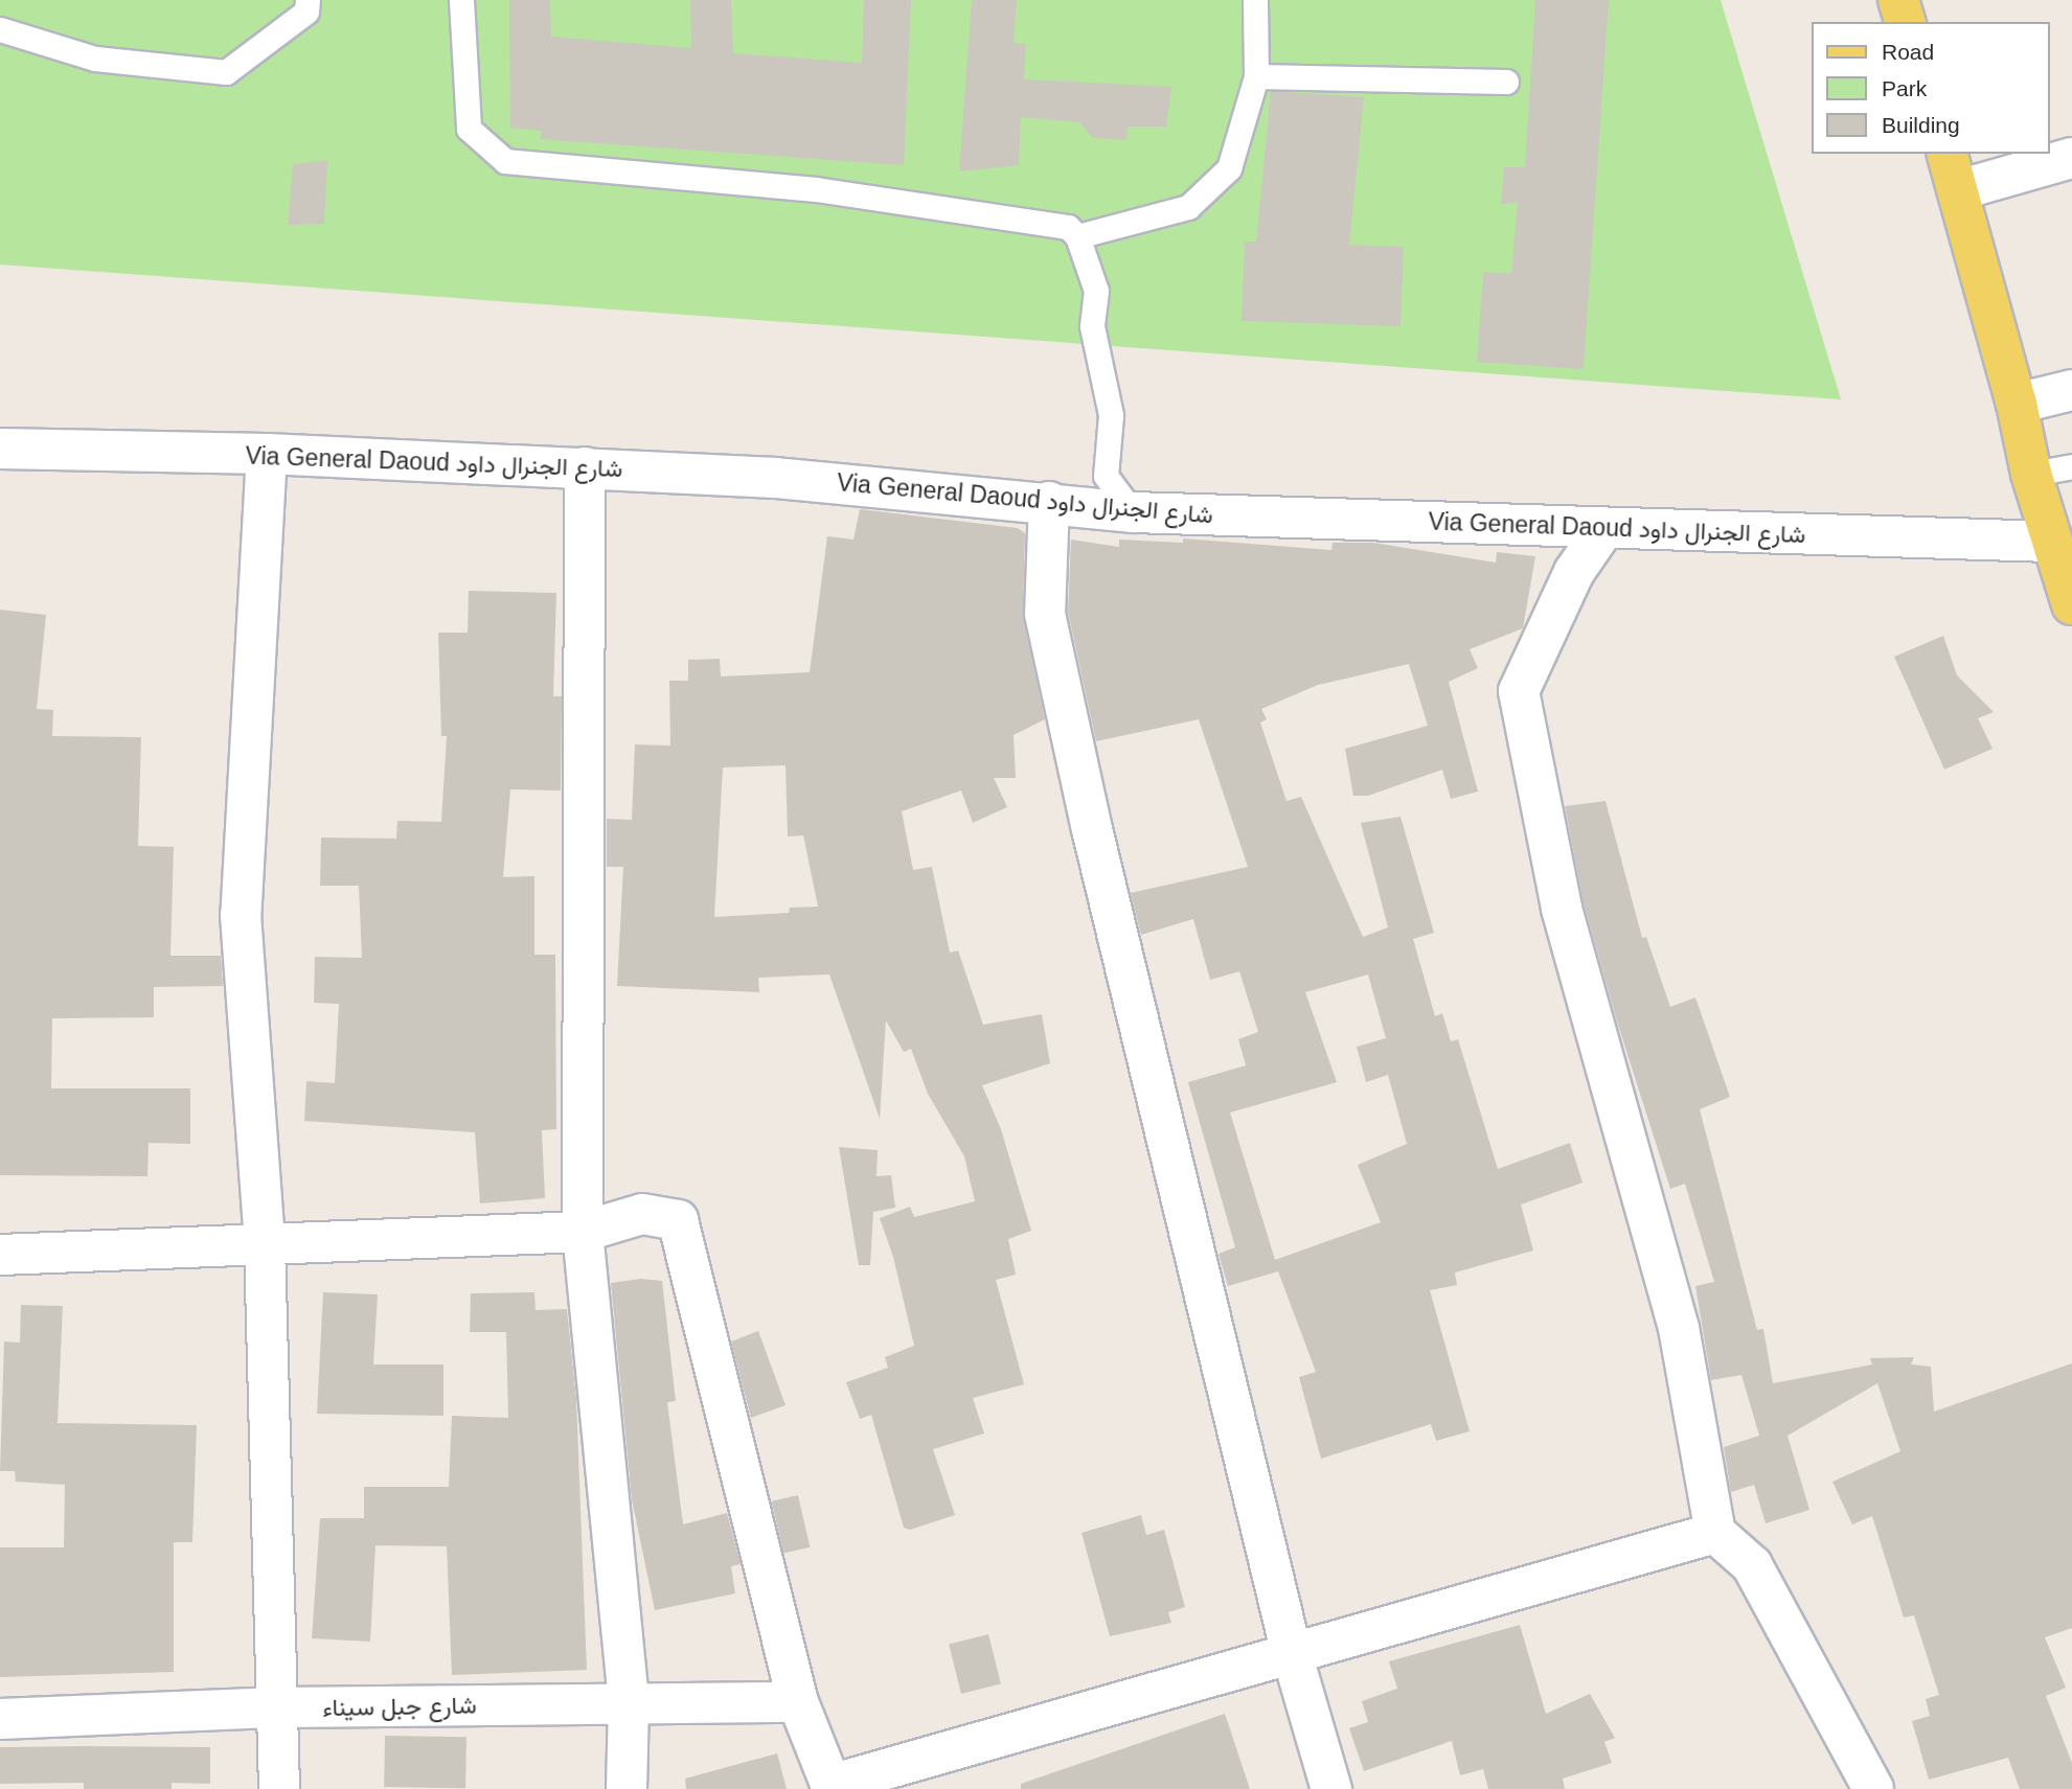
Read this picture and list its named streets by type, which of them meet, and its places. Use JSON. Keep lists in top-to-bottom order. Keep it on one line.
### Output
{"streets":{"street":["Via General Daoud شارع الجنرال داود","شارع جبل سيناء"]},"legend":["Road","Park","Building"]}
